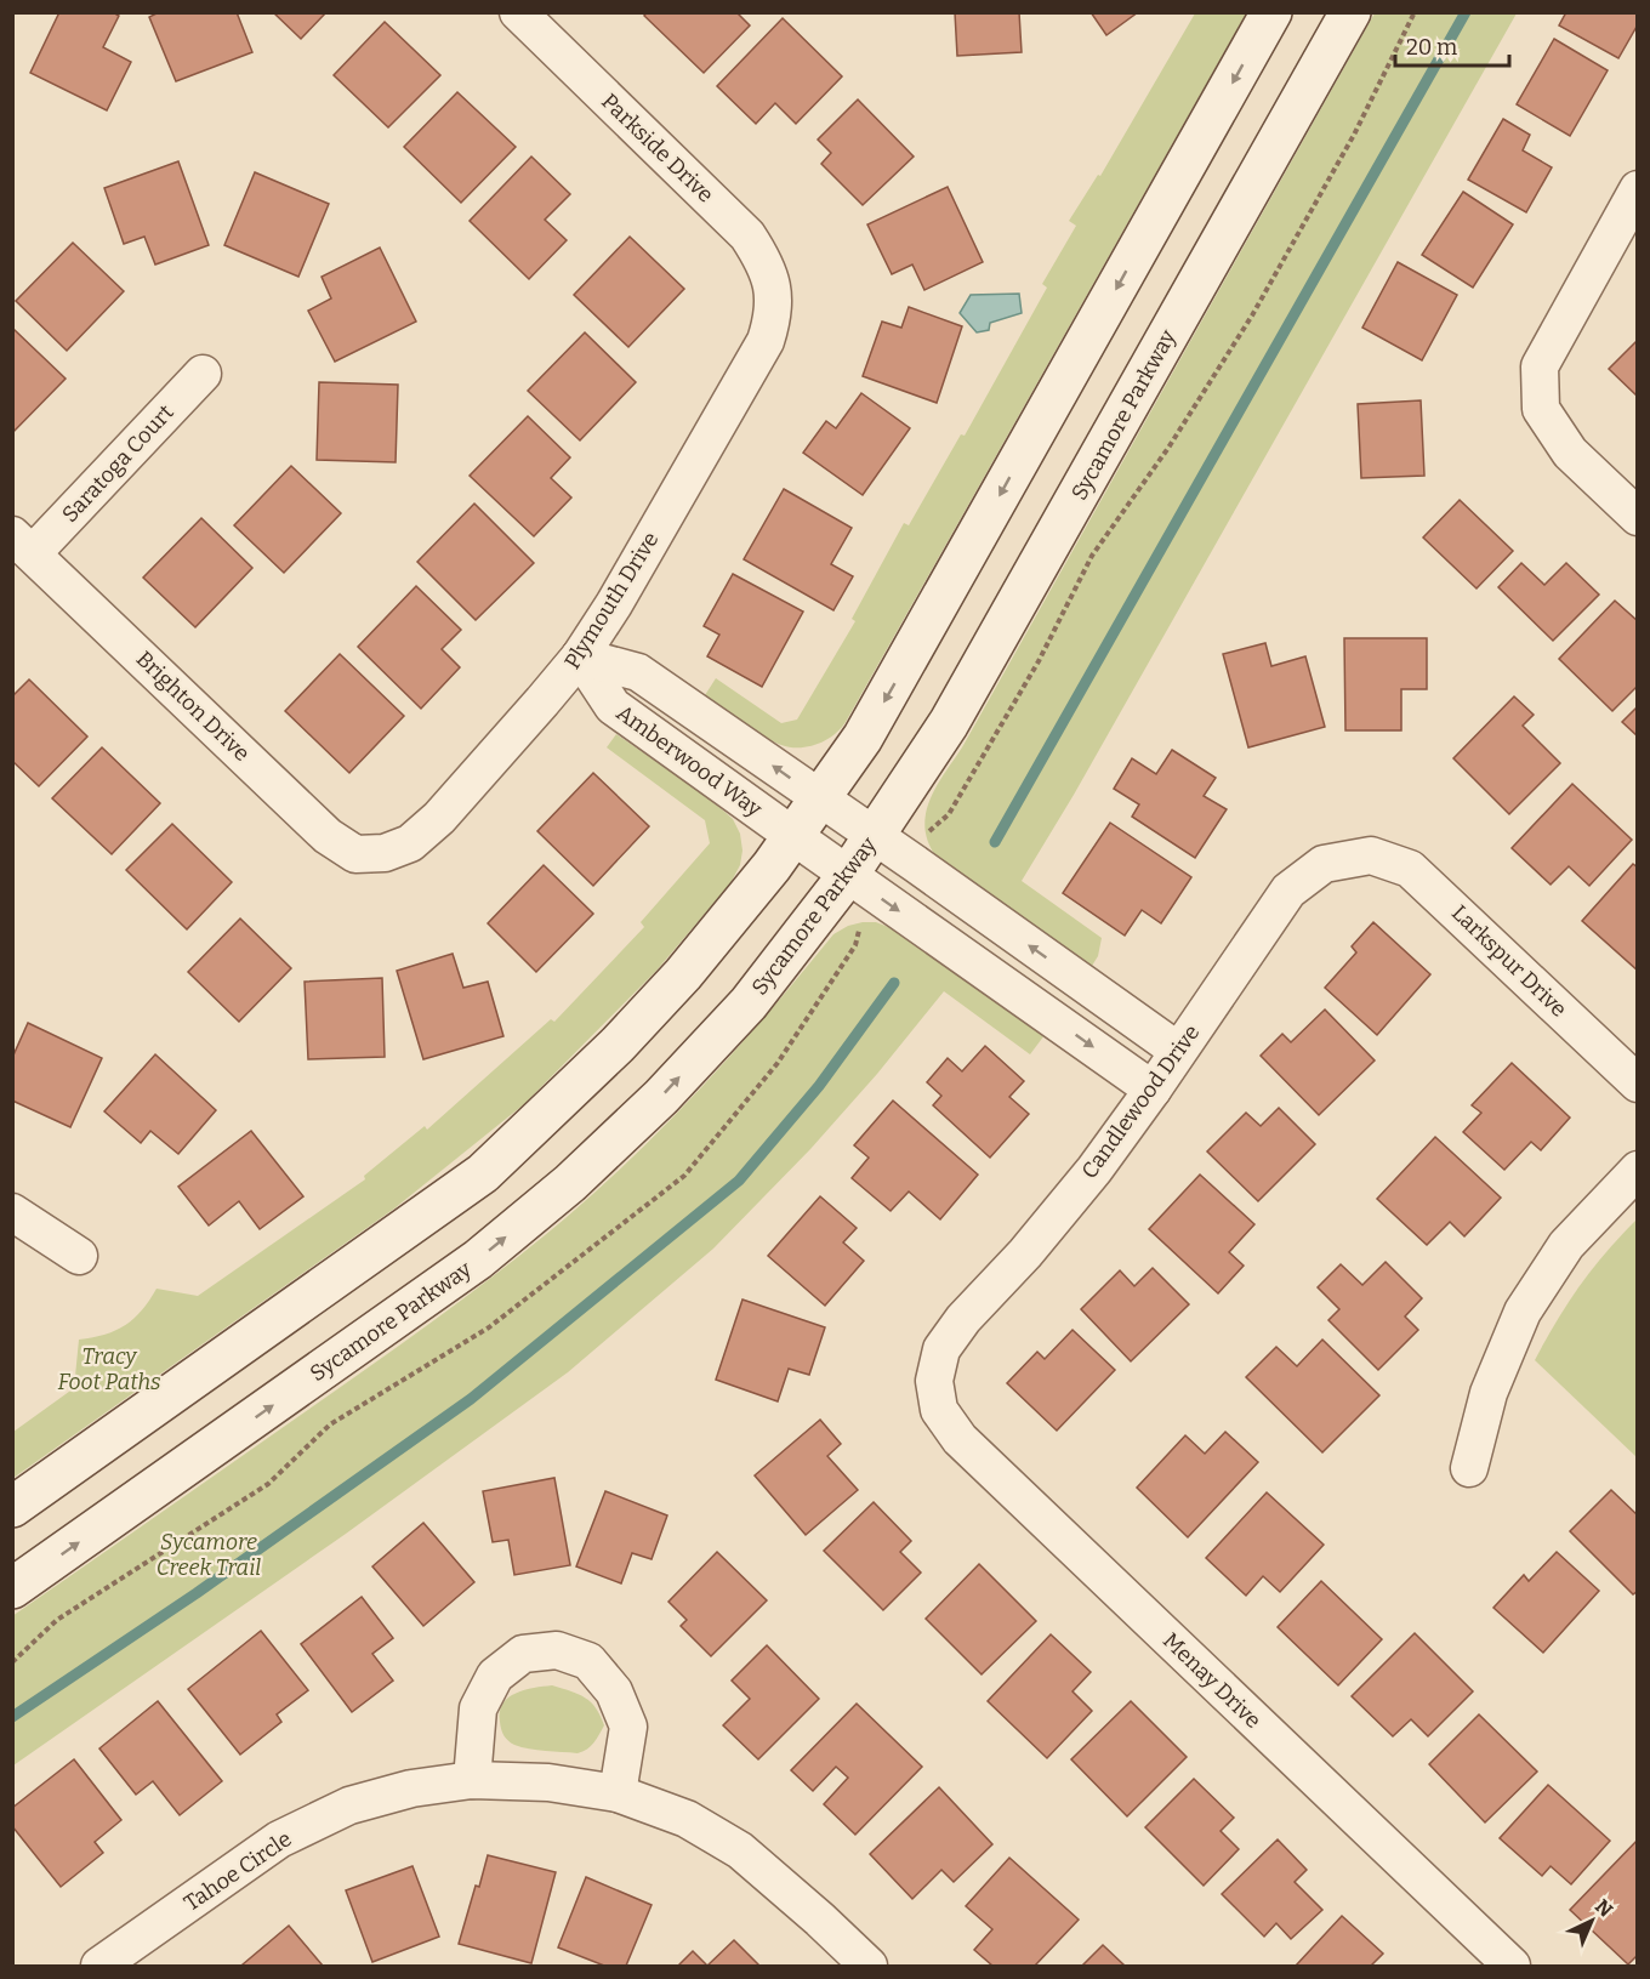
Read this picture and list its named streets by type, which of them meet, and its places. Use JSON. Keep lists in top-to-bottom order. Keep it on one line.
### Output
{"streets":{"main road":["Sycamore Parkway"],"street":["Parkside Drive","Saratoga Court","Plymouth Drive","Brighton Drive","Amberwood Way","Larkspur Drive","Candlewood Drive","Menay Drive","Tahoe Circle"]},"crossings":[["Parkside Drive","Plymouth Drive"],["Sycamore Parkway","Amberwood Way"],["Saratoga Court","Brighton Drive"],["Plymouth Drive","Brighton Drive"],["Plymouth Drive","Amberwood Way"],["Amberwood Way","Candlewood Drive"],["Larkspur Drive","Candlewood Drive"],["Candlewood Drive","Menay Drive"]],"parks":["Tracy Foot Paths","Sycamore Creek Trail"],"scale_bar":"20 m","north":"top right"}
